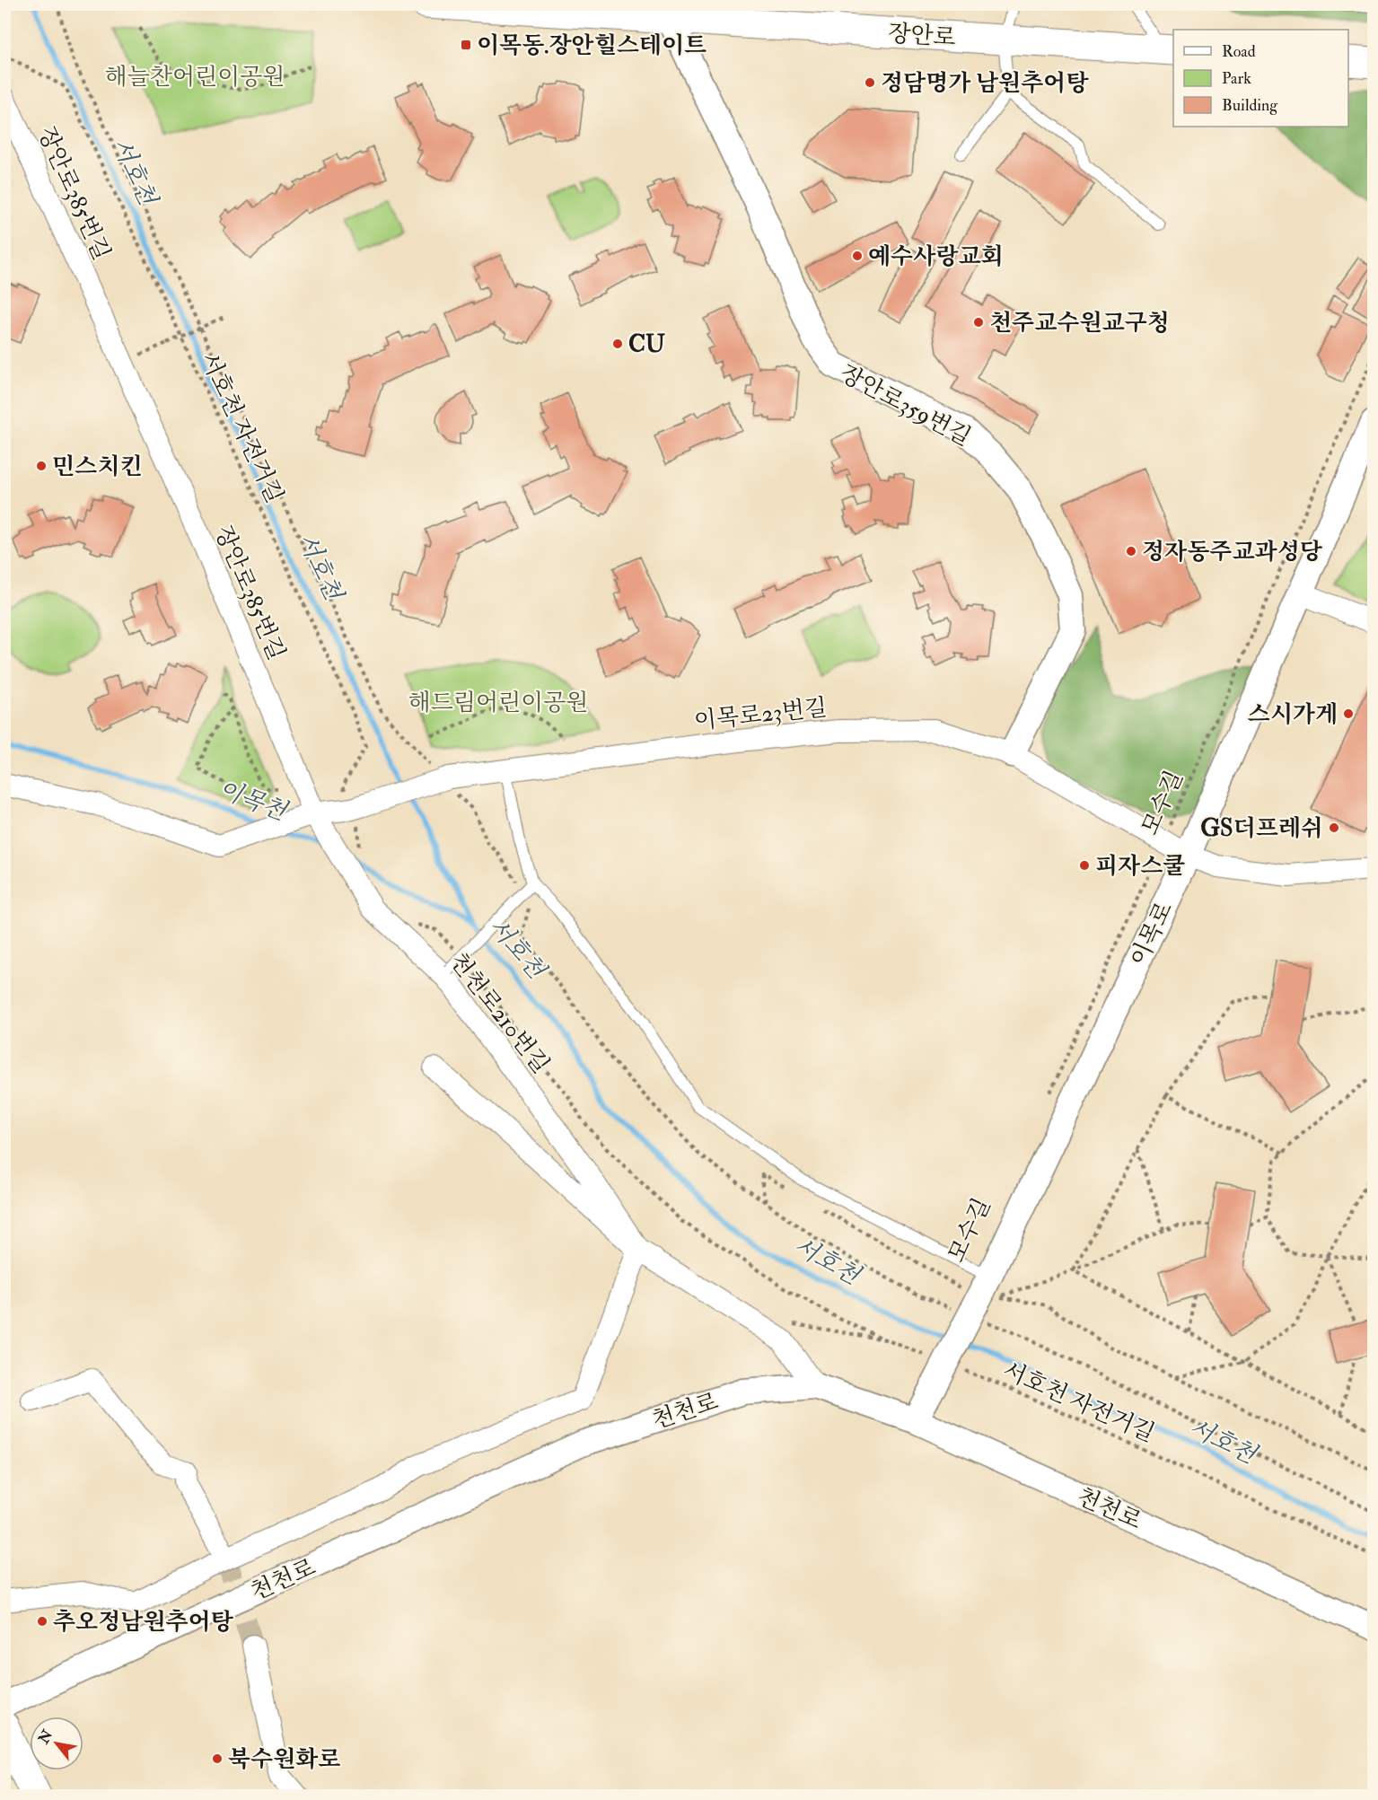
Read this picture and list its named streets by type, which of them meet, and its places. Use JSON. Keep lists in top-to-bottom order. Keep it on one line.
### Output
{"streets":{"main road":["장안로"],"street":["장안로385번길","장안로359번길","이목로23번길","이목로","천천로210번길","천천로"],"path":["서호천 자전거길","모수길"]},"crossings":[["장안로","장안로359번길"],["장안로385번길","이목로23번길"],["장안로385번길","천천로210번길"],["장안로359번길","이목로23번길"],["서호천 자전거길","이목로23번길"],["이목로23번길","이목로"],["이목로23번길","천천로210번길"],["모수길","이목로"],["이목로","천천로"],["천천로210번길","천천로"]],"water":["서호천","이목천"],"parks":["해늘찬어린이공원","해드림어린이공원"],"places":{"transit":["이목동.장안힐스테이트"],"other":["정담명가 남원추어탕","예수사랑교회","천주교수원교구청","CU","민스치킨","정자동주교과성당","스시가게","GS더프레쉬","피자스쿨","추오정남원추어탕","북수원화로"]},"legend":["Road","Park","Building"],"north":"top left"}
